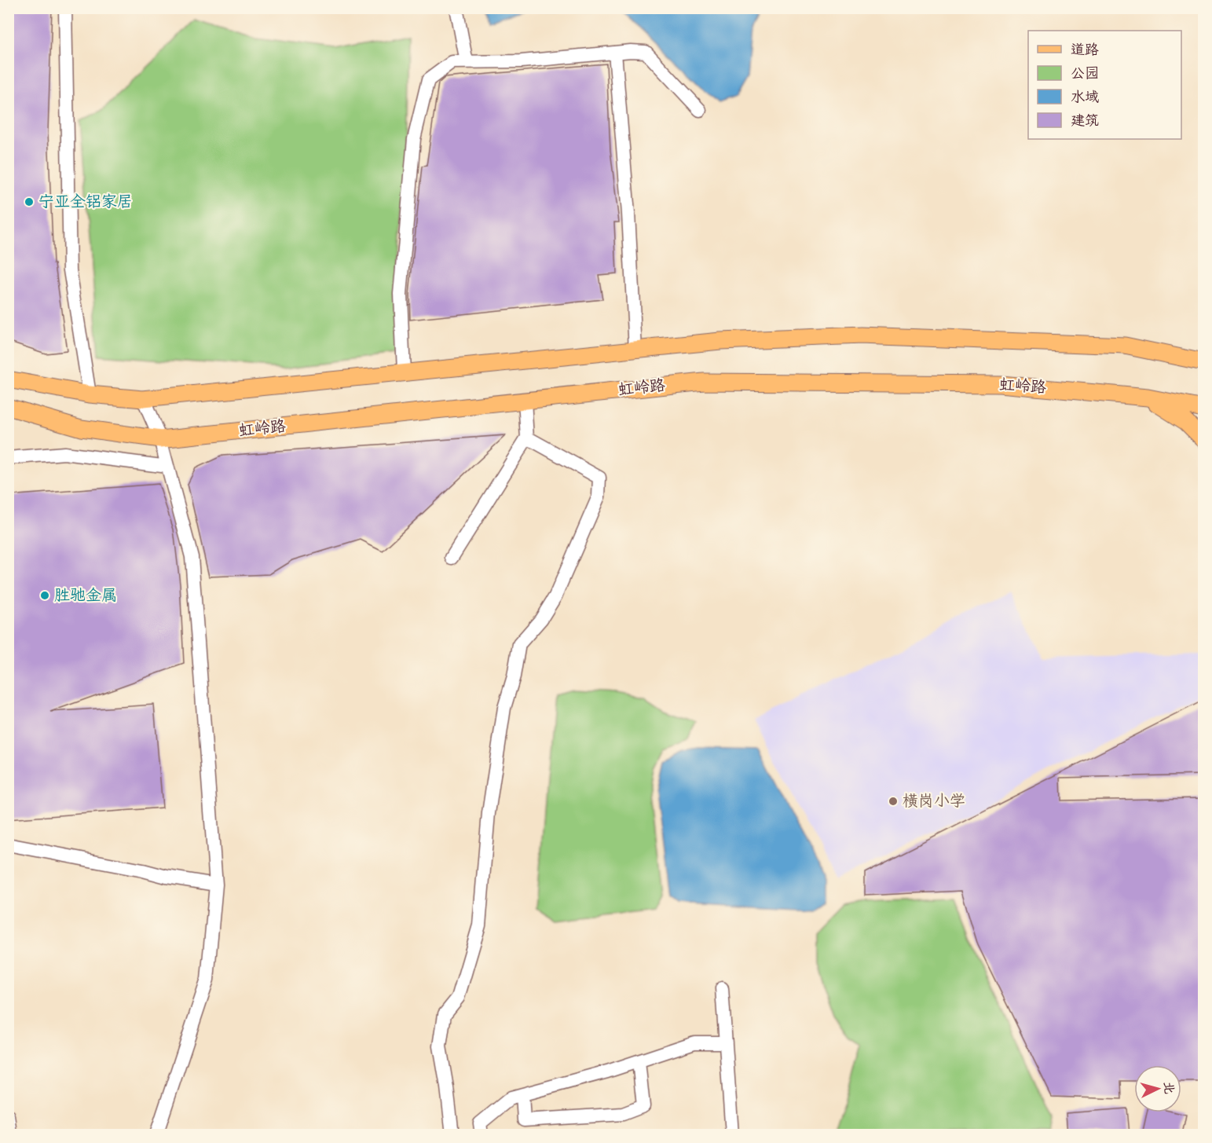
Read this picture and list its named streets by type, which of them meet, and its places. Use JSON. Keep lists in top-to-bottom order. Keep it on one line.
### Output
{"streets":{"main road":["虹岭路"]},"places":["宁亚全铝家居","胜驰金属","横岗小学"],"legend":["道路","公园","水域","建筑"],"north":"right"}
